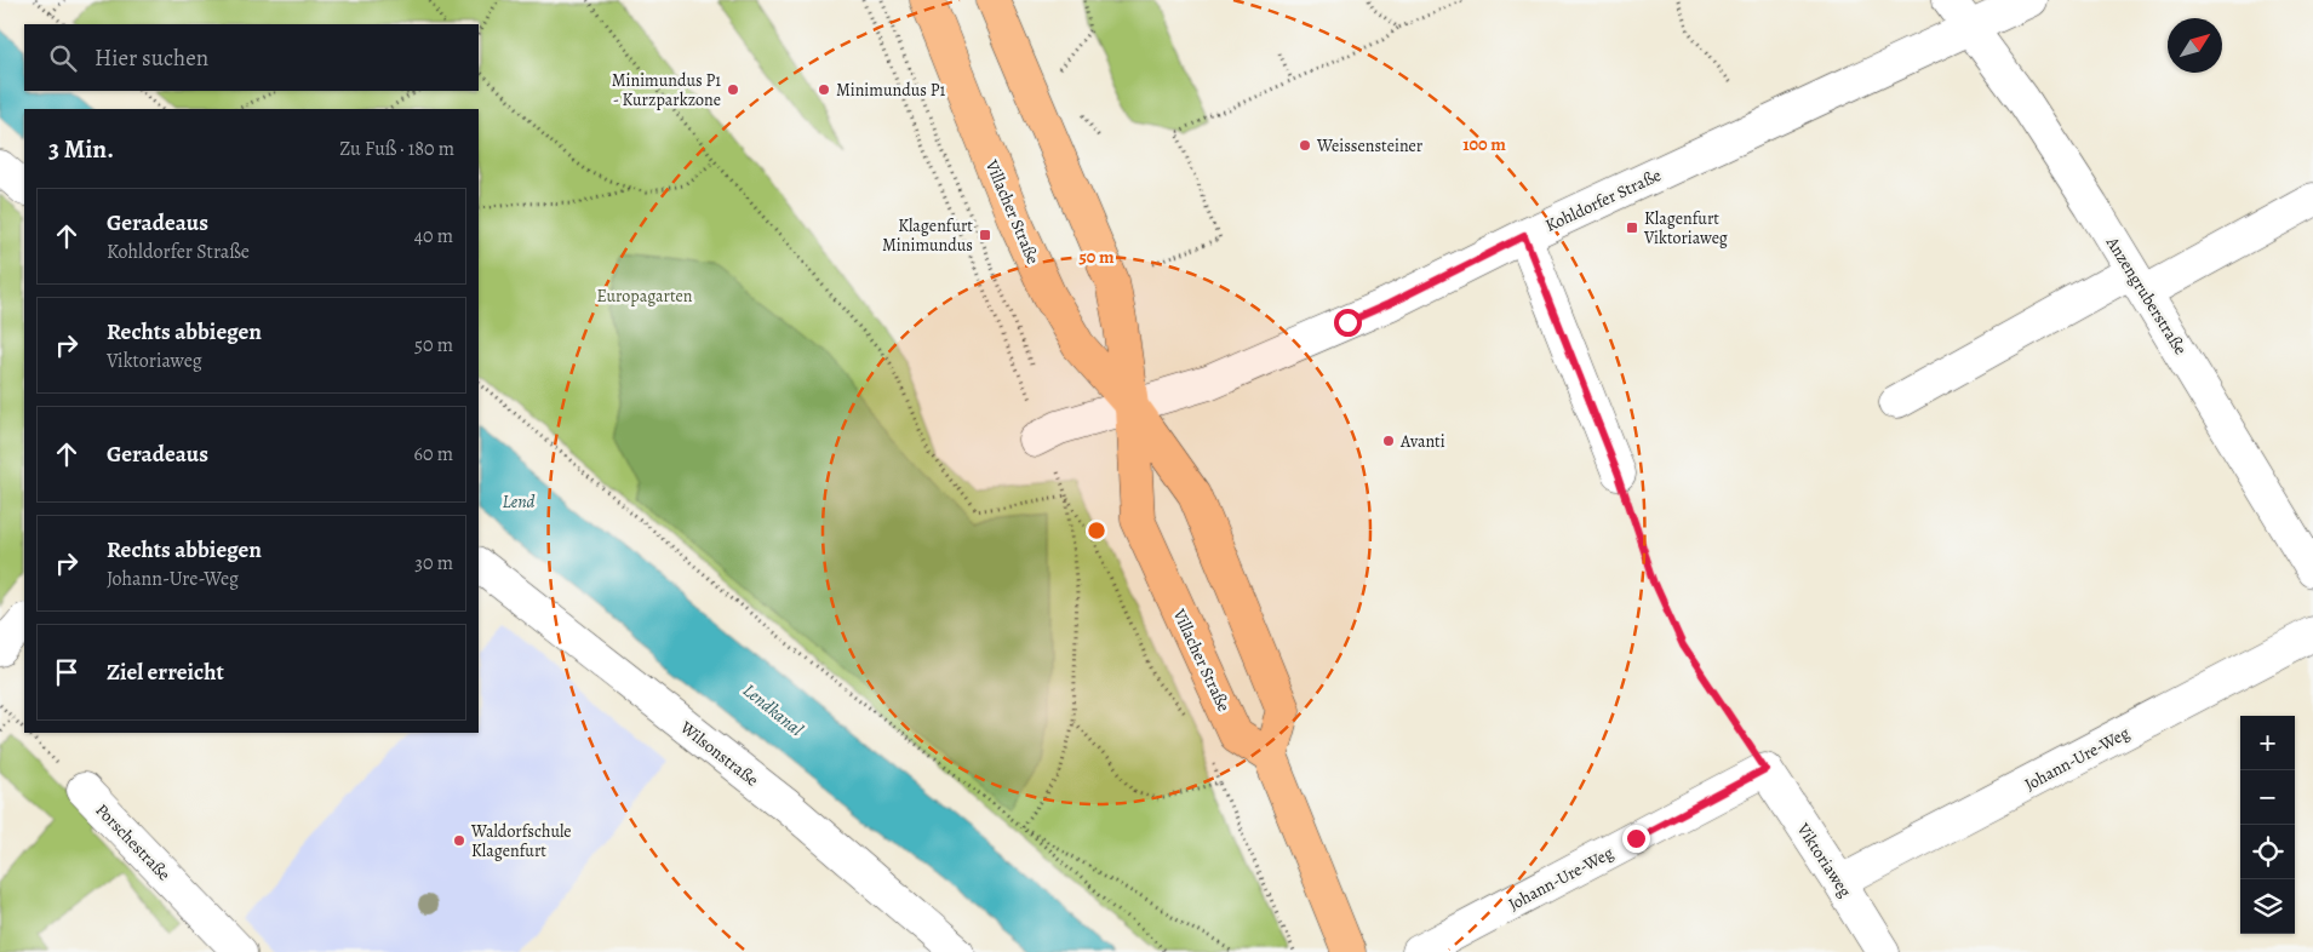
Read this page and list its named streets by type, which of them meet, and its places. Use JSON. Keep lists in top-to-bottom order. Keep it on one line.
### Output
{"streets":{"main road":["Villacher Straße"],"street":["Kohldorfer Straße","Anzengruberstraße","Wilsonstraße","Johann-Ure-Weg","Porschestraße","Viktoriaweg"]},"crossings":[["Kohldorfer Straße","Villacher Straße"],["Kohldorfer Straße","Anzengruberstraße"],["Johann-Ure-Weg","Viktoriaweg"]],"water":["Lend","Lendkanal"],"parks":["Europagarten"],"places":{"other":["Minimundus P1 - Kurzparkzone","Minimundus P1","Weissensteiner","Avanti","Waldorfschule Klagenfurt"],"transit":["Klagenfurt Viktoriaweg","Klagenfurt Minimundus"]},"north":"top right","page":{"search":"Hier suchen","heading":["3 Min.","Zu Fuß · 180 m"],"list":[["Geradeaus","Kohldorfer Straße","40 m"],["Rechts abbiegen","Viktoriaweg","50 m"],["Geradeaus","60 m"],["Rechts abbiegen","Johann-Ure-Weg","30 m"],"Ziel erreicht"],"map_buttons":["+","−"]},"rings":["100 m","50 m"]}
